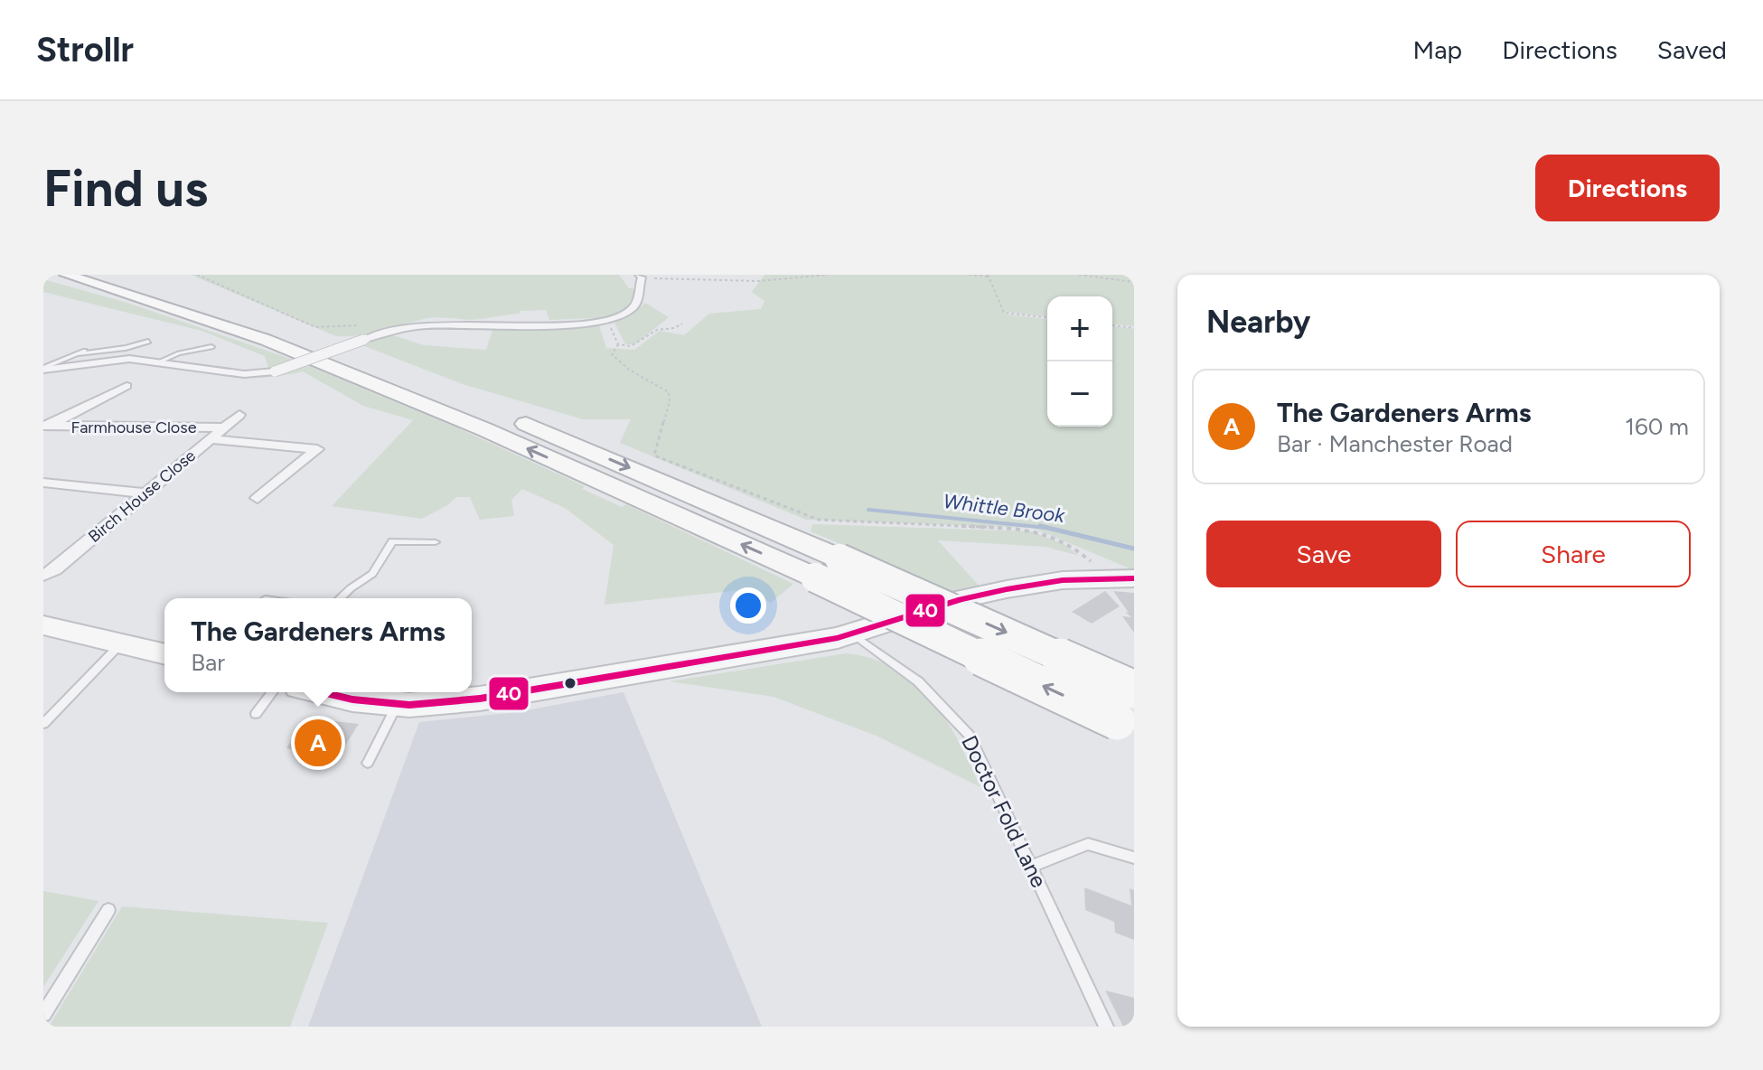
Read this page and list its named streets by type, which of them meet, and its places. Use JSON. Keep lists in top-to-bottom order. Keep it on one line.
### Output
{"streets":{"street":["Farmhouse Close","Birch House Close"],"lane":["Doctor Fold Lane"]},"crossings":[["Farmhouse Close","Birch House Close"]],"water":["Whittle Brook"],"lines":["transit line 40"],"page":{"header":"Strollr","nav":["Map","Directions","Saved"],"buttons":["Directions",["Save","Share"]],"title":"Find us","heading":"Nearby","map_buttons":["+","−"],"list":[{"mark":"A","name":"The Gardeners Arms","note":"Bar · Manchester Road","value":"160 m"}],"popup":["The Gardeners Arms","Bar"],"pins":"A"}}
